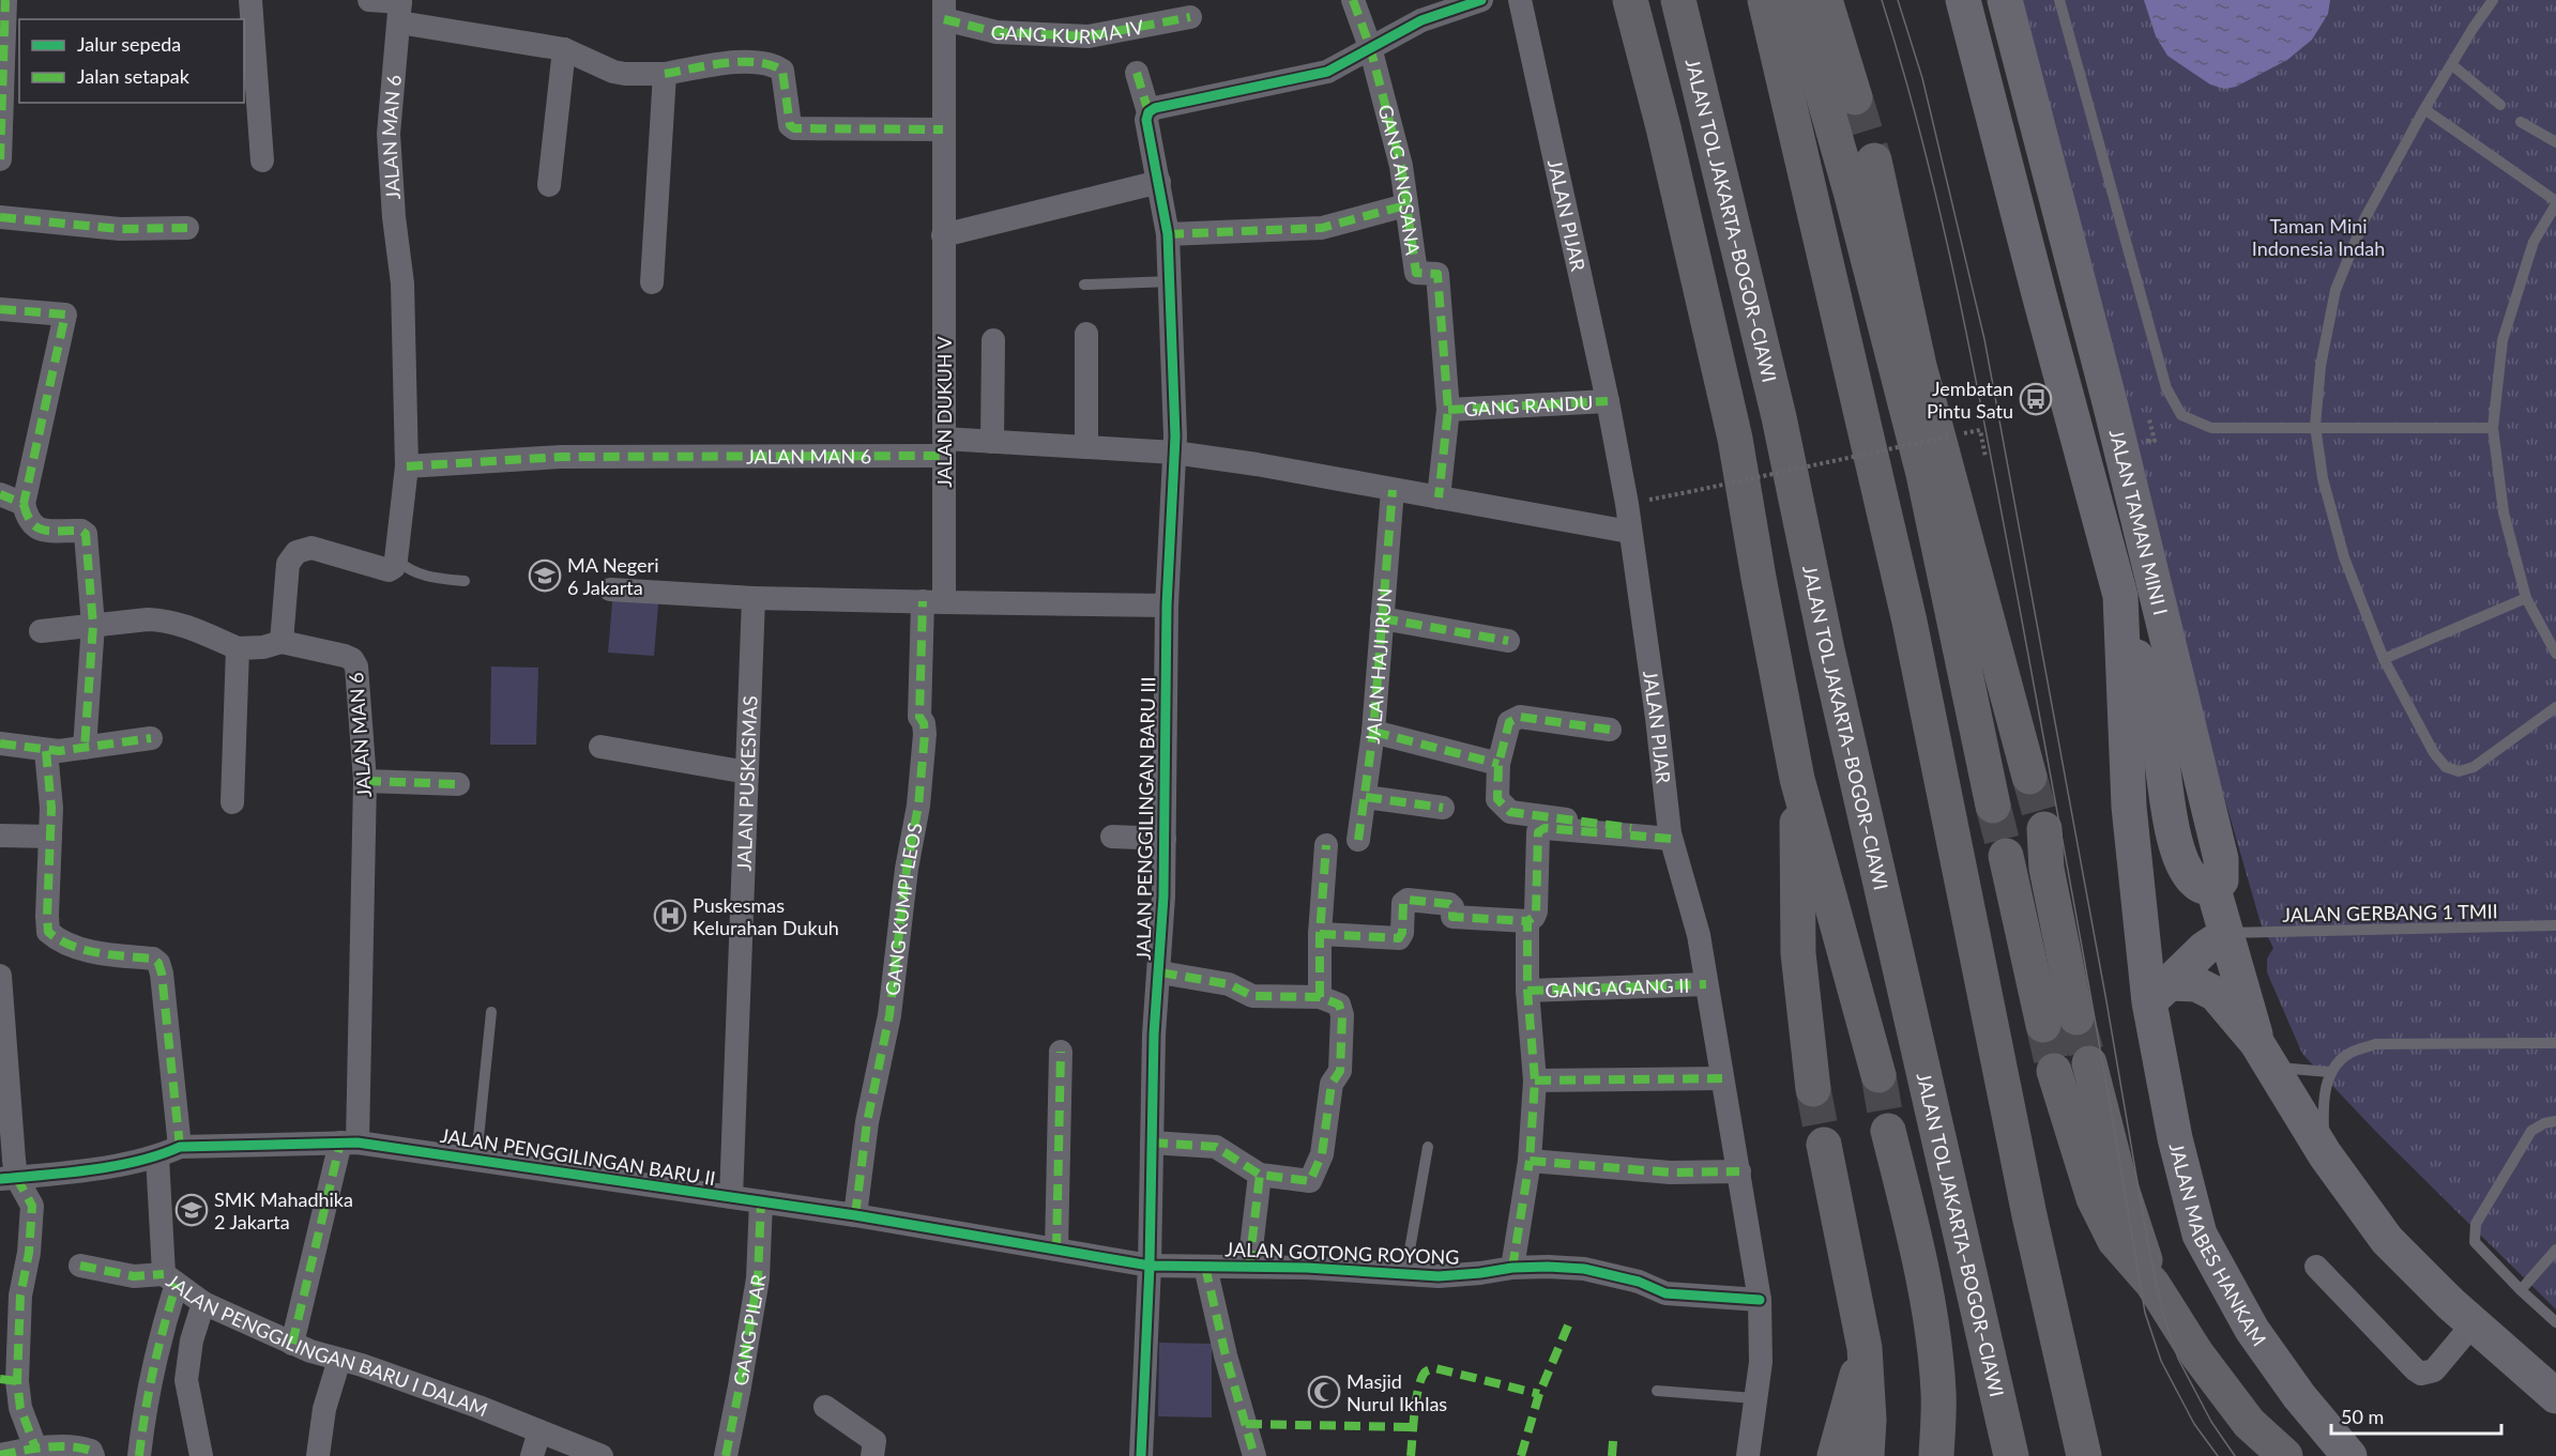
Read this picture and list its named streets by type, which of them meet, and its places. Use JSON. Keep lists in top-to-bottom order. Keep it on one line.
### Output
{"streets":{"highway":["JALAN TOL JAKARTA–BOGOR–CIAWI"],"main road":["JALAN TAMAN MINI I","JALAN MABES HANKAM"],"street":["GANG KURMA IV","JALAN MAN 6","GANG ANGSANA","JALAN PIJAR","GANG RANDU","JALAN DUKUH V","JALAN HAJI IRUN","JALAN PUSKESMAS","JALAN PENGGILINGAN BARU III","GANG KUMPI LEOS","GANG AGANG II","JALAN PENGGILINGAN BARU II","JALAN GOTONG ROYONG","GANG PILAR","JALAN PENGGILINGAN BARU I DALAM"],"lane":["JALAN GERBANG 1 TMII"]},"crossings":[["GANG KURMA IV","JALAN DUKUH V"],["JALAN MAN 6","JALAN DUKUH V"],["JALAN MAN 6","JALAN PENGGILINGAN BARU III"],["JALAN MAN 6","JALAN PENGGILINGAN BARU II"],["JALAN MAN 6","JALAN PENGGILINGAN BARU I DALAM"],["GANG ANGSANA","GANG RANDU"],["JALAN PIJAR","GANG RANDU"],["JALAN PIJAR","GANG AGANG II"],["JALAN PIJAR","JALAN GOTONG ROYONG"],["JALAN DUKUH V","GANG KUMPI LEOS"],["JALAN TAMAN MINI I","JALAN MABES HANKAM"],["JALAN PUSKESMAS","JALAN PENGGILINGAN BARU II"],["JALAN PENGGILINGAN BARU III","JALAN PENGGILINGAN BARU II"],["JALAN PENGGILINGAN BARU III","JALAN GOTONG ROYONG"],["GANG KUMPI LEOS","JALAN PENGGILINGAN BARU II"],["JALAN PENGGILINGAN BARU II","JALAN GOTONG ROYONG"],["JALAN PENGGILINGAN BARU II","GANG PILAR"],["JALAN PENGGILINGAN BARU II","JALAN PENGGILINGAN BARU I DALAM"]],"parks":["Taman Mini Indonesia Indah"],"places":{"bus stop":["Jembatan Pintu Satu"],"school or university":["MA Negeri 6 Jakarta","SMK Mahadhika 2 Jakarta"],"hospital":["Puskesmas Kelurahan Dukuh"],"mosque":["Masjid Nurul Ikhlas"]},"legend":["Jalur sepeda","Jalan setapak"],"scale_bar":"50 m"}
